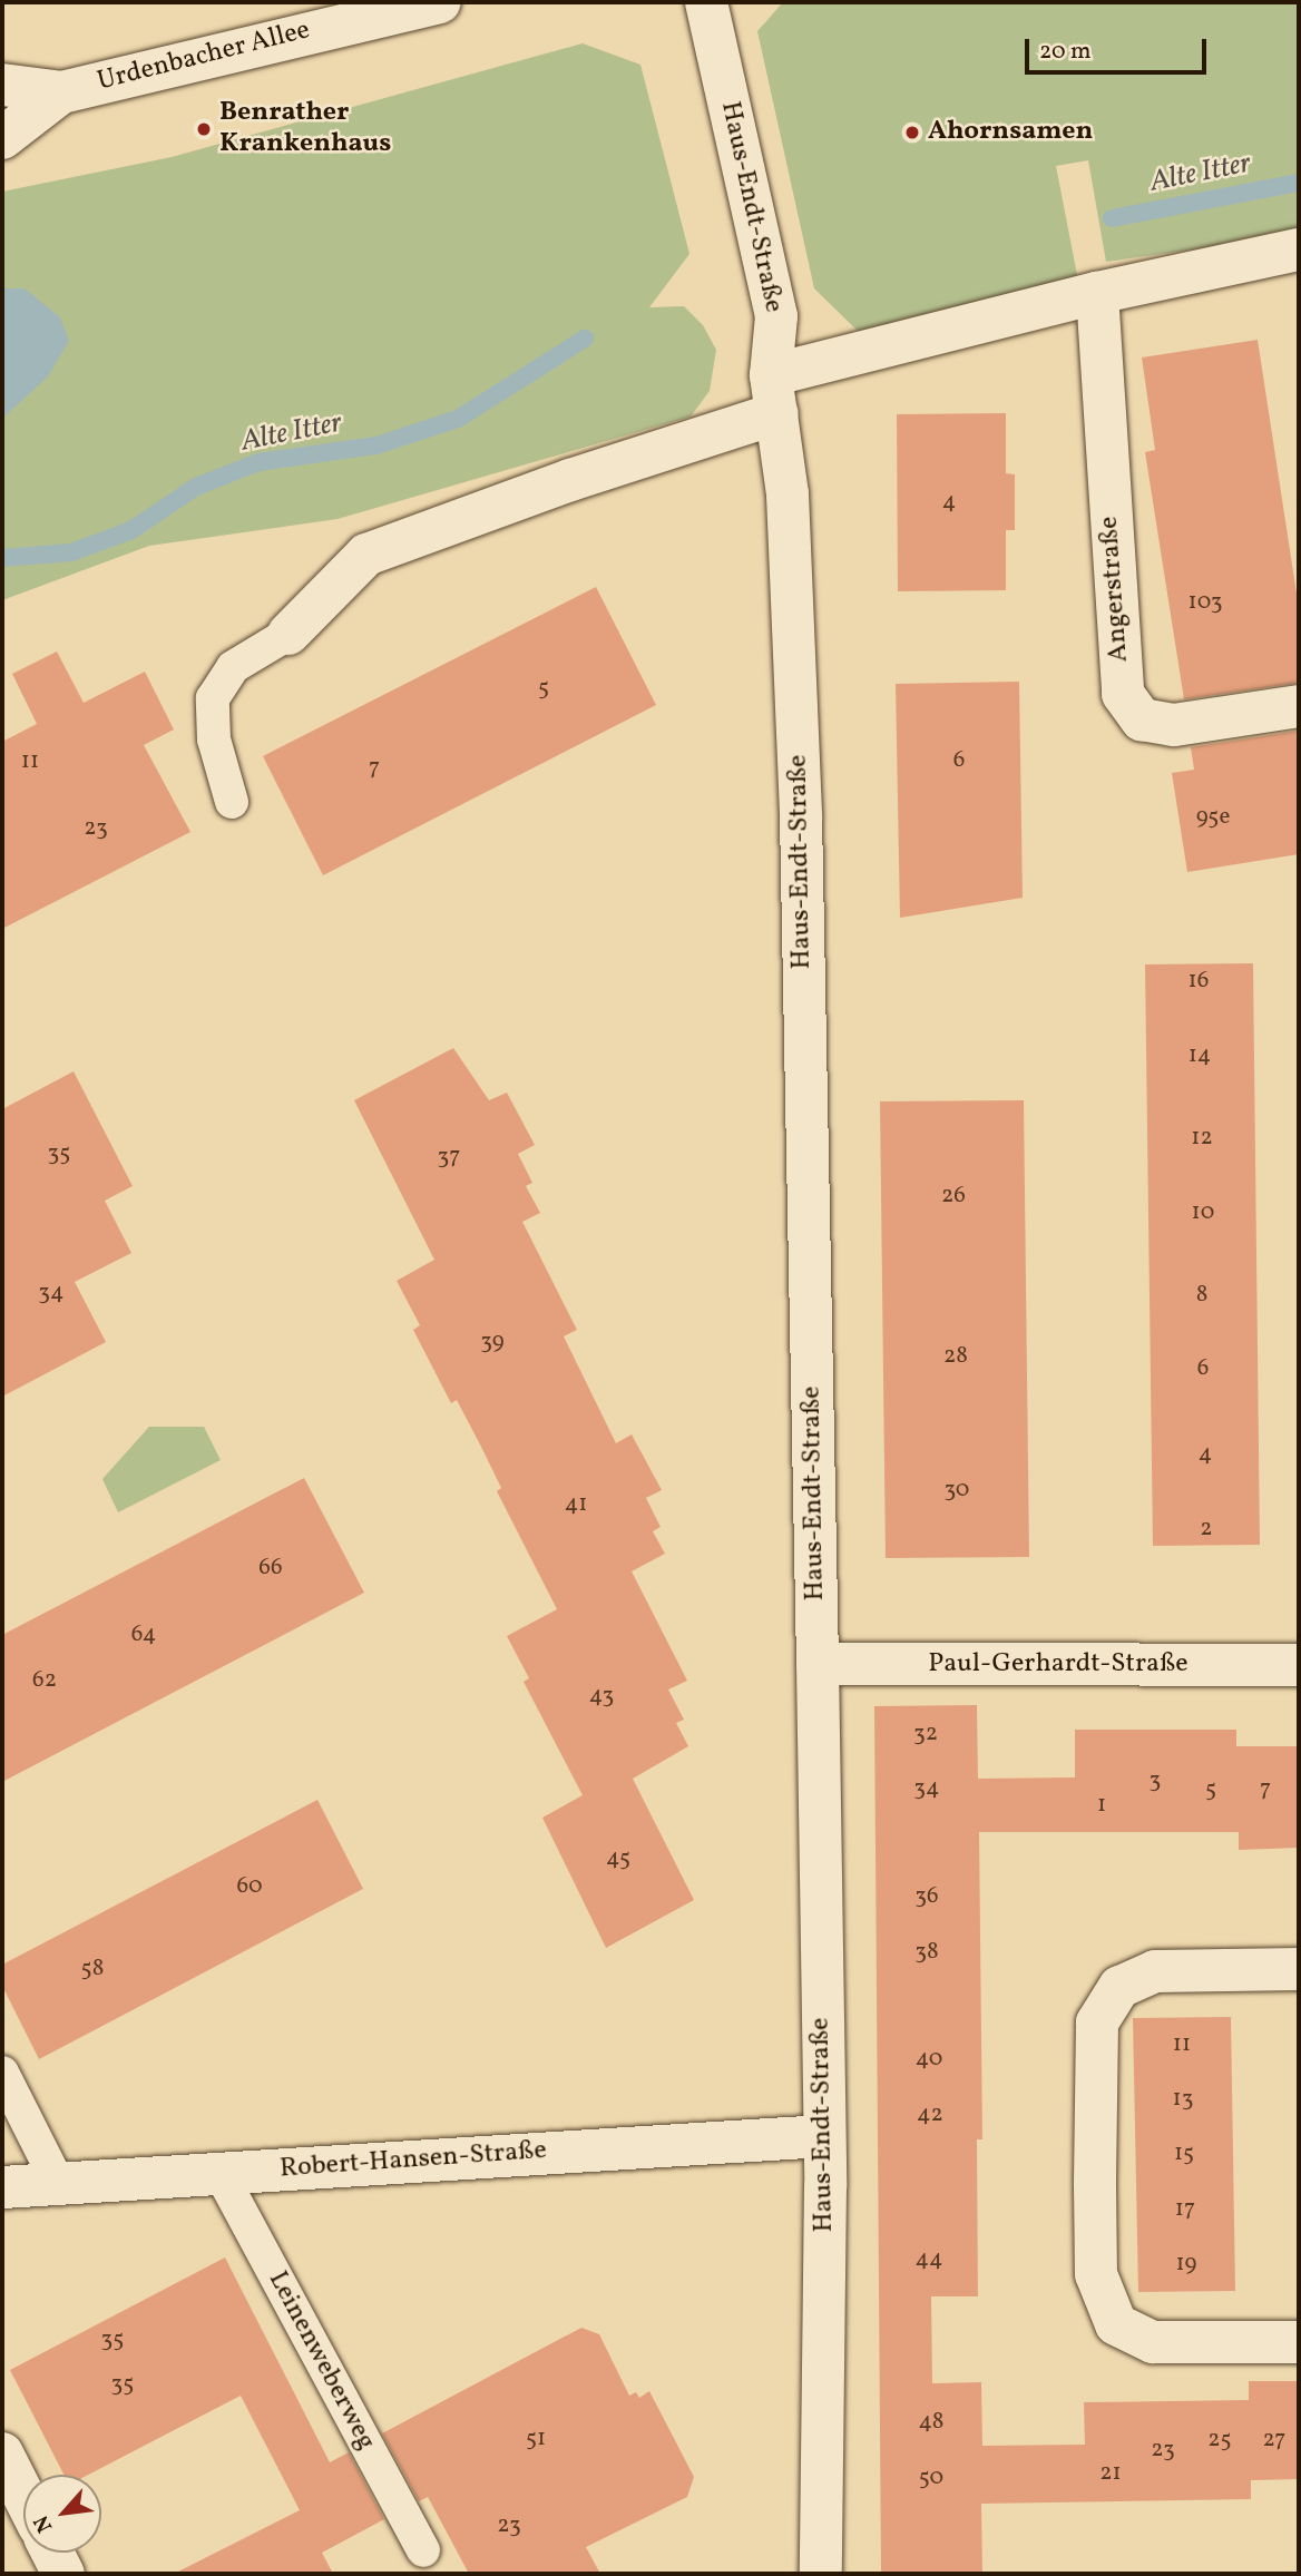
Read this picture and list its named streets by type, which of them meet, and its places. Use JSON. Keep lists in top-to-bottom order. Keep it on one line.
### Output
{"streets":{"street":["Urdenbacher Allee","Haus-Endt-Straße","Angerstraße","Paul-Gerhardt-Straße","Robert-Hansen-Straße"],"lane":["Leinenweberweg"]},"crossings":[["Haus-Endt-Straße","Paul-Gerhardt-Straße"],["Haus-Endt-Straße","Robert-Hansen-Straße"],["Robert-Hansen-Straße","Leinenweberweg"]],"water":["Alte Itter"],"places":["Benrather Krankenhaus","Ahornsamen"],"house_numbers":["4","103","5","6","11","7","95e","23","16","14","12","35","37","26","10","34","8","39","28","6","4","30","41","2","66","64","62","43","32","3","34","5","7","1","45","60","36","38","58","11","40","13","42","15","17","44","19","35","35","48","51","25","27","23","21","50","23"],"scale_bar":"20 m","north":"bottom left"}
